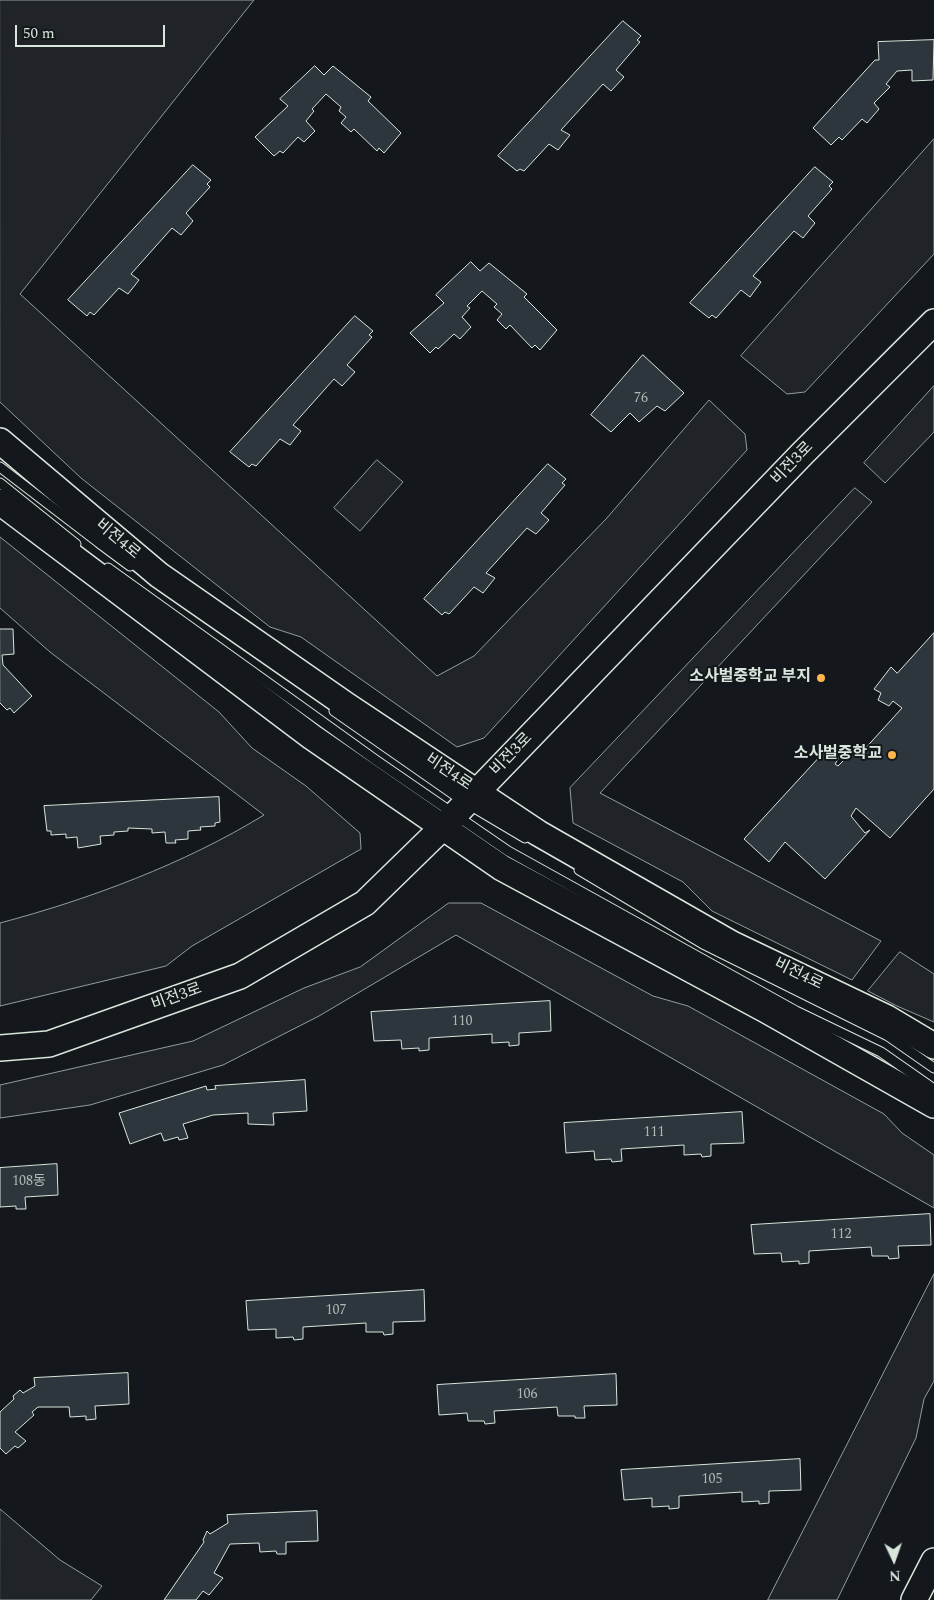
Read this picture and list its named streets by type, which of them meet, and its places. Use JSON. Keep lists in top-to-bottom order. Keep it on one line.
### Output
{"streets":{"main road":["비전3로","비전4로"]},"crossings":[["비전3로","비전4로"]],"places":["소사벌중학교 부지","소사벌중학교"],"house_numbers":["76","110","111","108동","112","107","106","105"],"scale_bar":"50 m","north":"bottom"}
